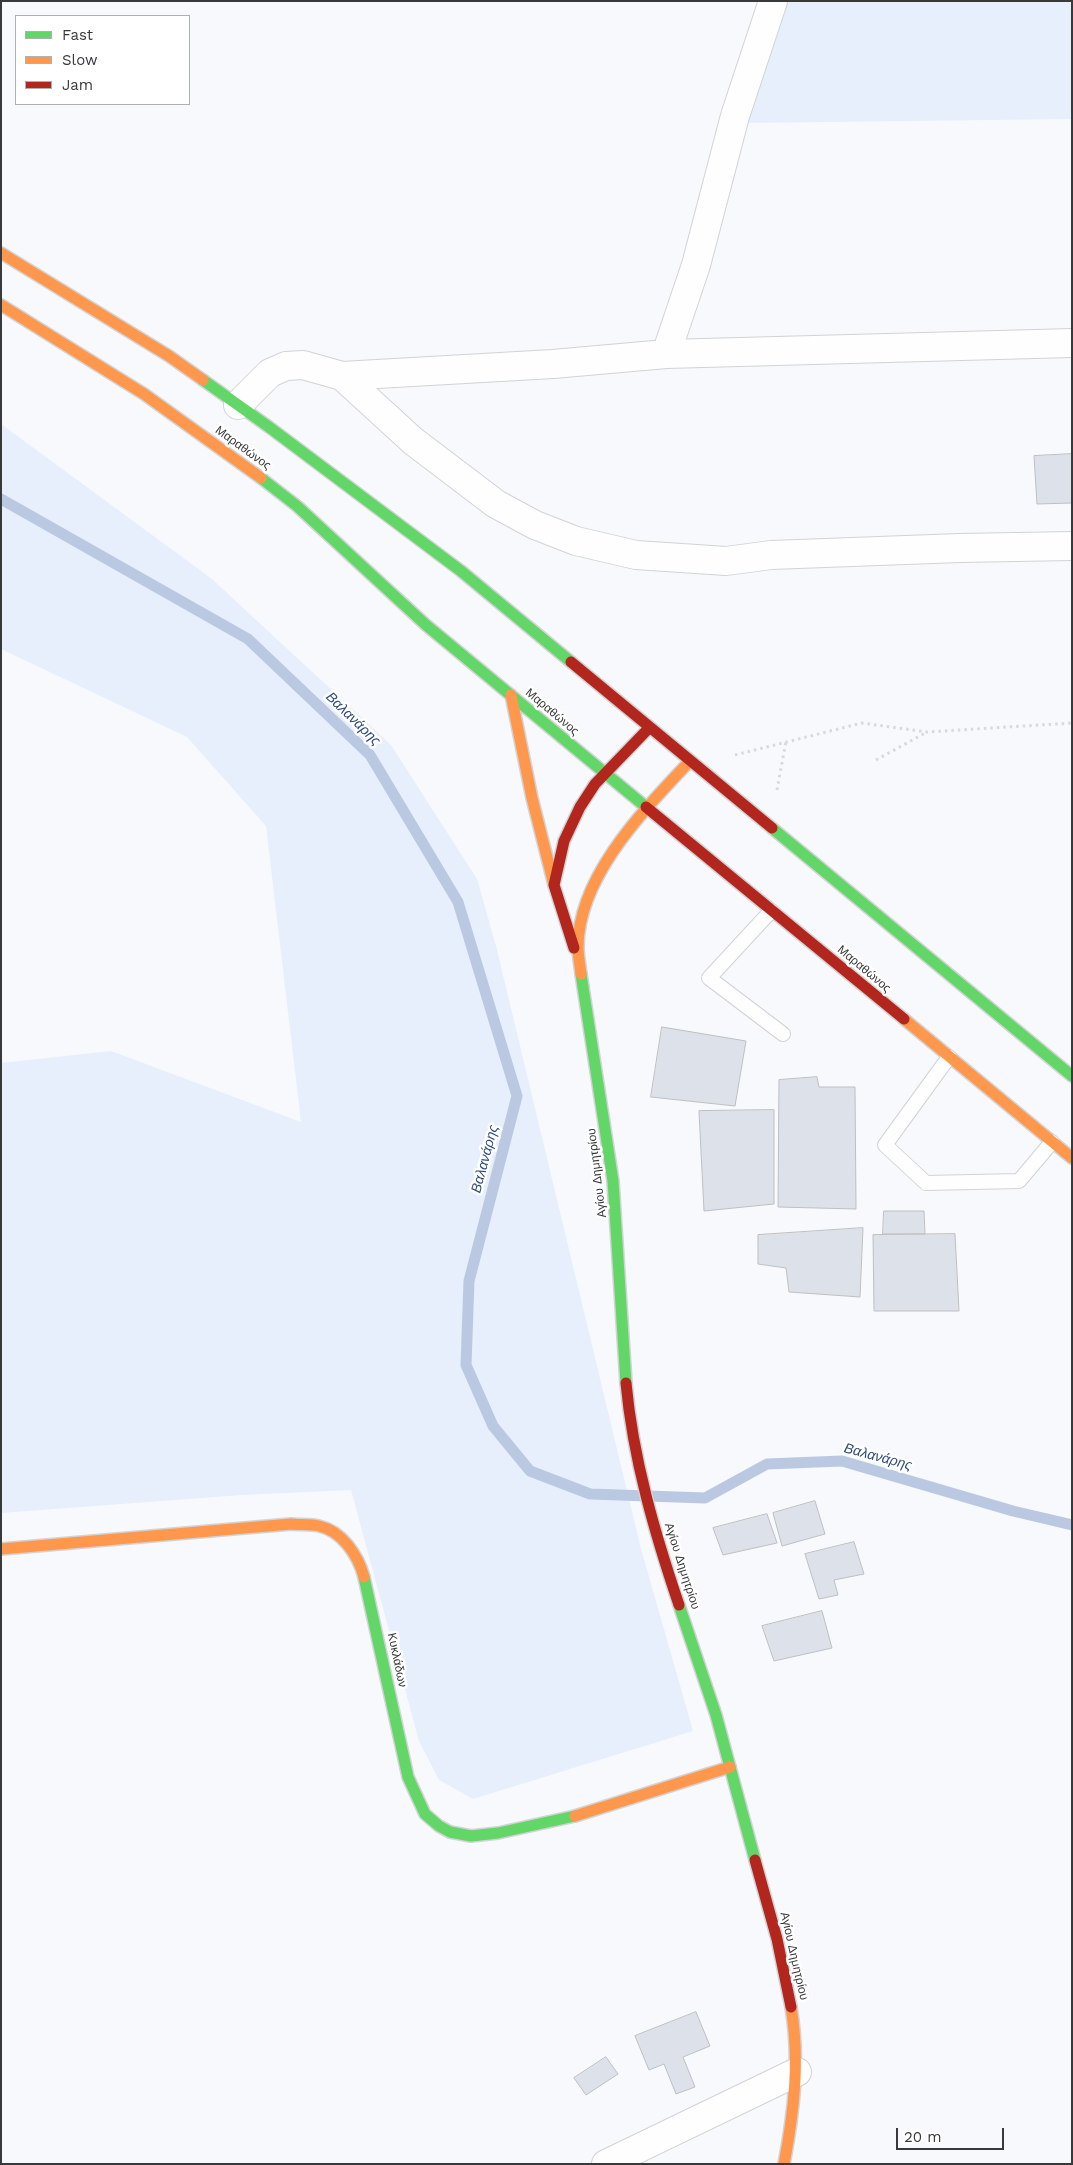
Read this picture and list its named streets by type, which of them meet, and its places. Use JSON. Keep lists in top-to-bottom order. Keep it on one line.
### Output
{"streets":{"main road":["Μαραθώνος","Αγίου Δημητρίου","Κυκλάδων"]},"crossings":[["Μαραθώνος","Αγίου Δημητρίου"],["Αγίου Δημητρίου","Κυκλάδων"]],"water":["Βαλανάρης"],"legend":["Fast","Slow","Jam"],"scale_bar":"20 m"}
